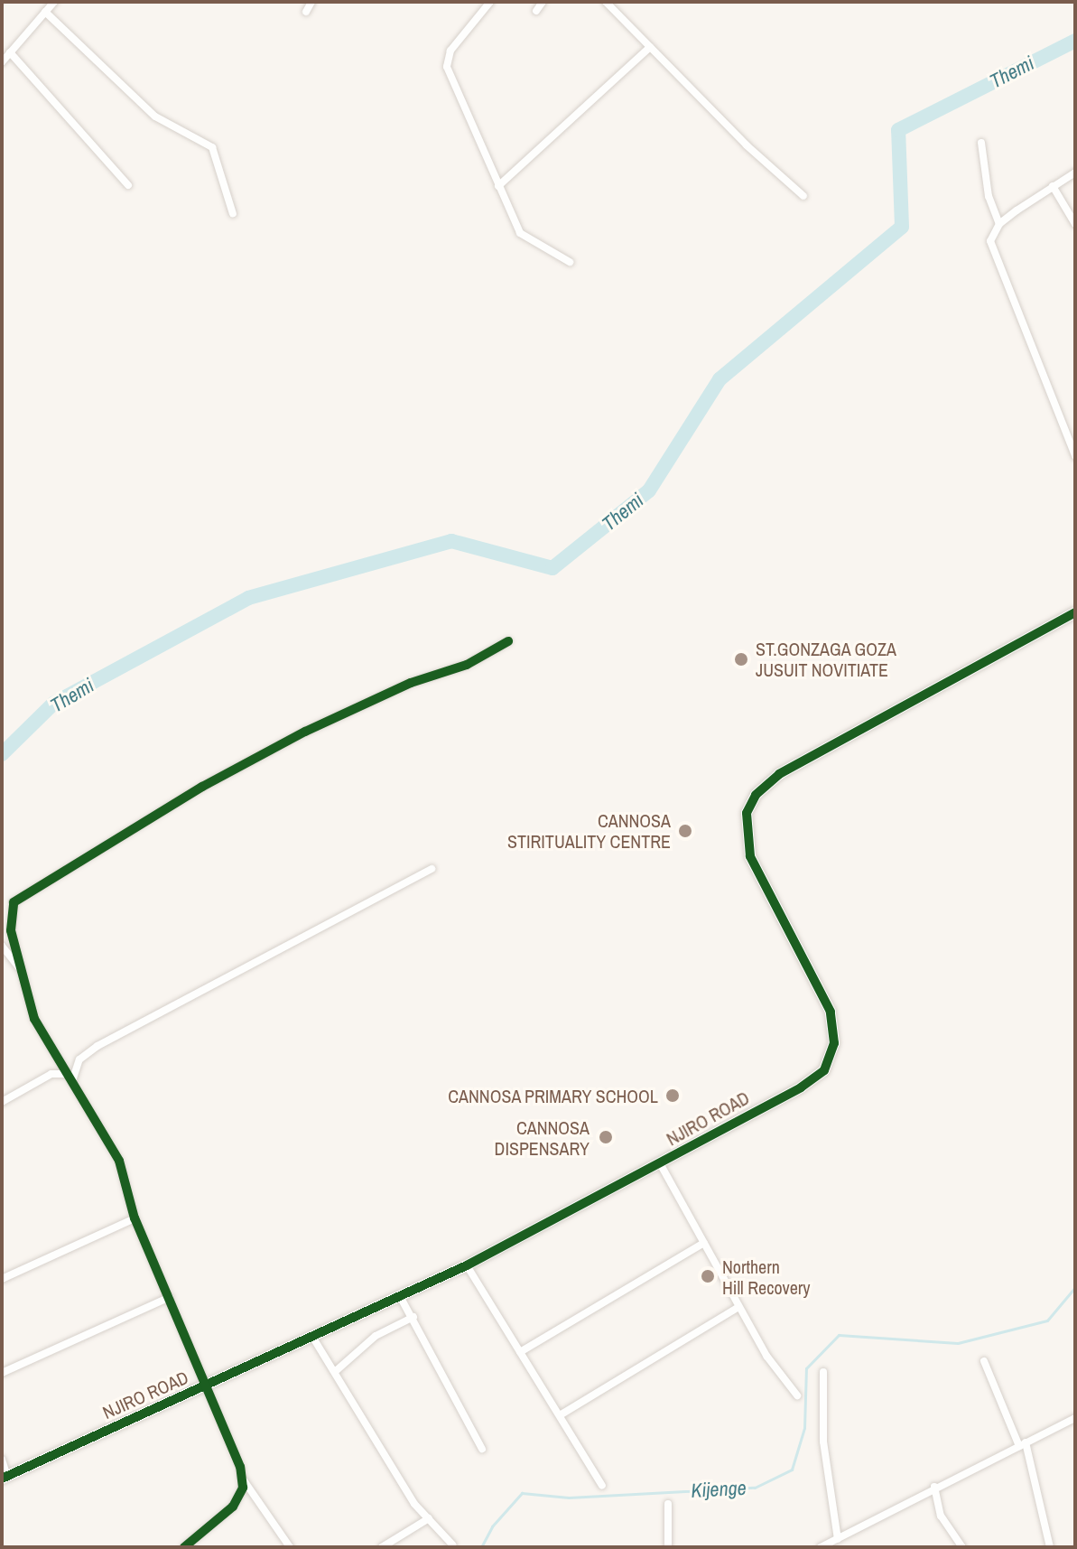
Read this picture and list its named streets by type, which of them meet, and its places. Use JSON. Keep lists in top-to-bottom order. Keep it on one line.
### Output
{"streets":{"street":["NJIRO ROAD"]},"water":["Themi","Kijenge"],"places":["ST.GONZAGA GOZA JUSUIT NOVITIATE","CANNOSA STIRITUALITY CENTRE","CANNOSA PRIMARY SCHOOL","CANNOSA DISPENSARY","Northern Hill Recovery"]}
